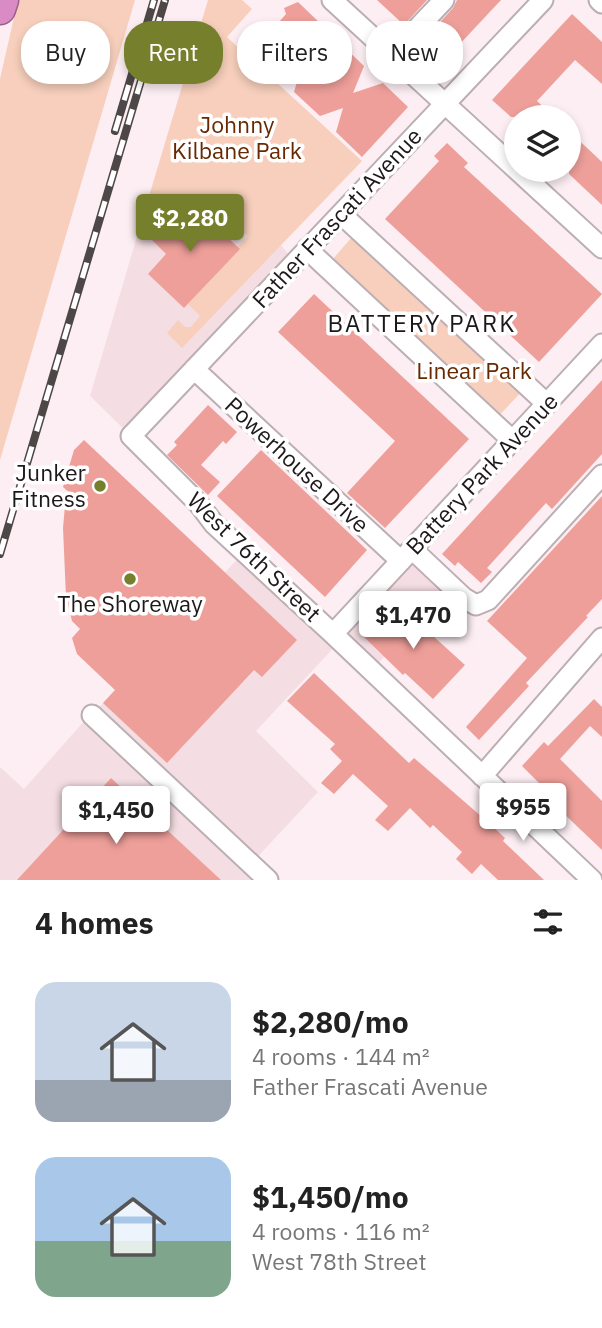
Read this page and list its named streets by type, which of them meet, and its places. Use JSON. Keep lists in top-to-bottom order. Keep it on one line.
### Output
{"streets":{"street":["Father Frascati Avenue","Powerhouse Drive","Battery Park Avenue","West 76th Street"]},"crossings":[["Father Frascati Avenue","Powerhouse Drive"],["Father Frascati Avenue","West 76th Street"],["Powerhouse Drive","Battery Park Avenue"],["Battery Park Avenue","West 76th Street"]],"districts":["BATTERY PARK"],"parks":["Johnny Kilbane Park","Linear Park"],"places":["Junker Fitness","The Shoreway"],"page":{"chip":["Buy","Rent","Filters","New"],"price":["$2,280","$1,470","$955","$1,450"],"heading":"4 homes","list":[{"name":"$2,280/mo","note":"4 rooms · 144 m² · Father Frascati Avenue"},{"name":"$1,450/mo","note":"4 rooms · 116 m² · West 78th Street"}]}}
